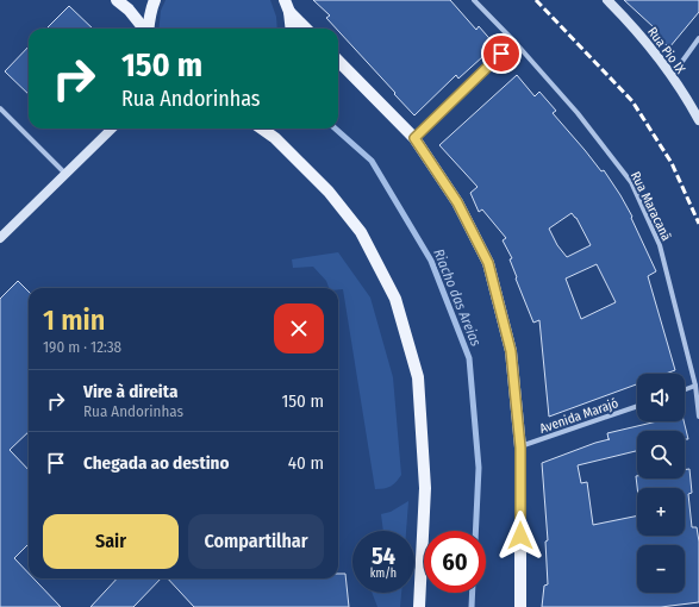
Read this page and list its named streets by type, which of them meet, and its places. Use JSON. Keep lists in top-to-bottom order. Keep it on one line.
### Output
{"streets":{"street":["Rua Pio IX","Rua Maracanã","Avenida Marajó"]},"water":["Riacho das Areias"],"page":{"turn":["150 m","Rua Andorinhas"],"heading":["1 min","190 m · 12:38"],"list":[{"name":"Vire à direita","note":"Rua Andorinhas","value":"150 m"},{"name":"Chegada ao destino","value":"40 m"}],"map_buttons":["+","−"],"buttons":["Sair","Compartilhar"],"speed":"54 km/h","limit":"60"}}
